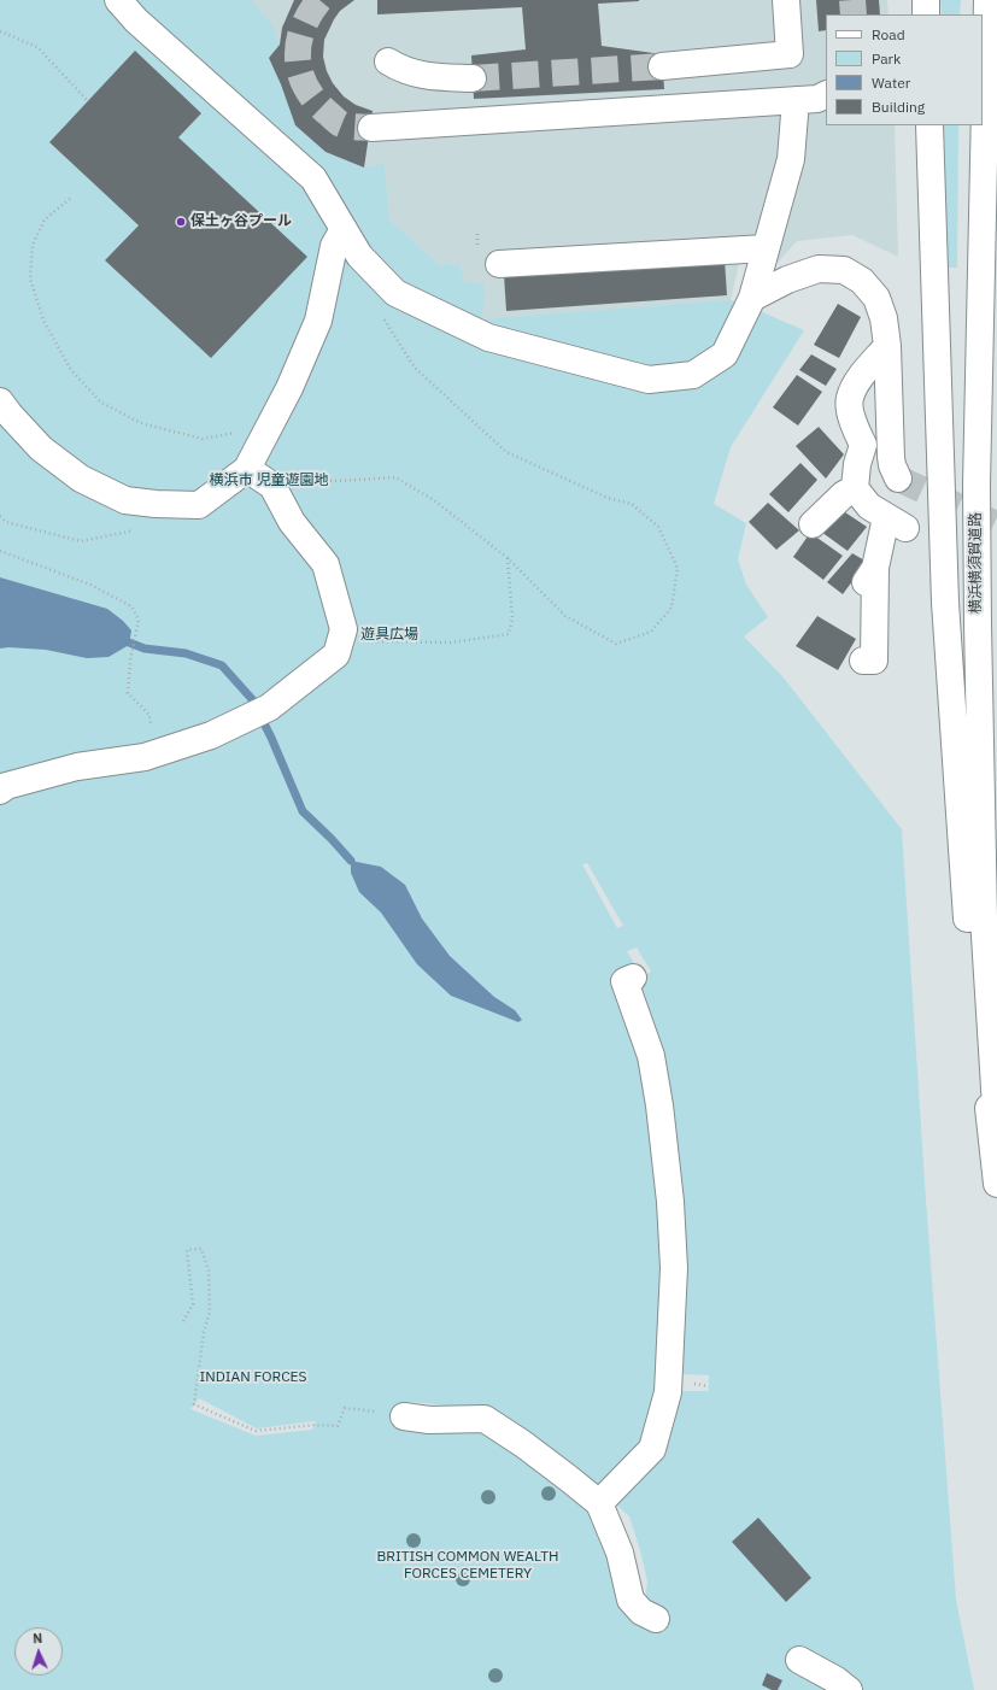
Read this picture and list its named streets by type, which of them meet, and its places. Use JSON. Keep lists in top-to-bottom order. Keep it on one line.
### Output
{"streets":{"main road":["横浜横須賀道路"]},"parks":["横浜市 児童遊園地","遊具広場","INDIAN FORCES","BRITISH COMMON WEALTH FORCES CEMETERY"],"places":["保土ヶ谷プール"],"legend":["Road","Park","Water","Building"],"north":"top"}
